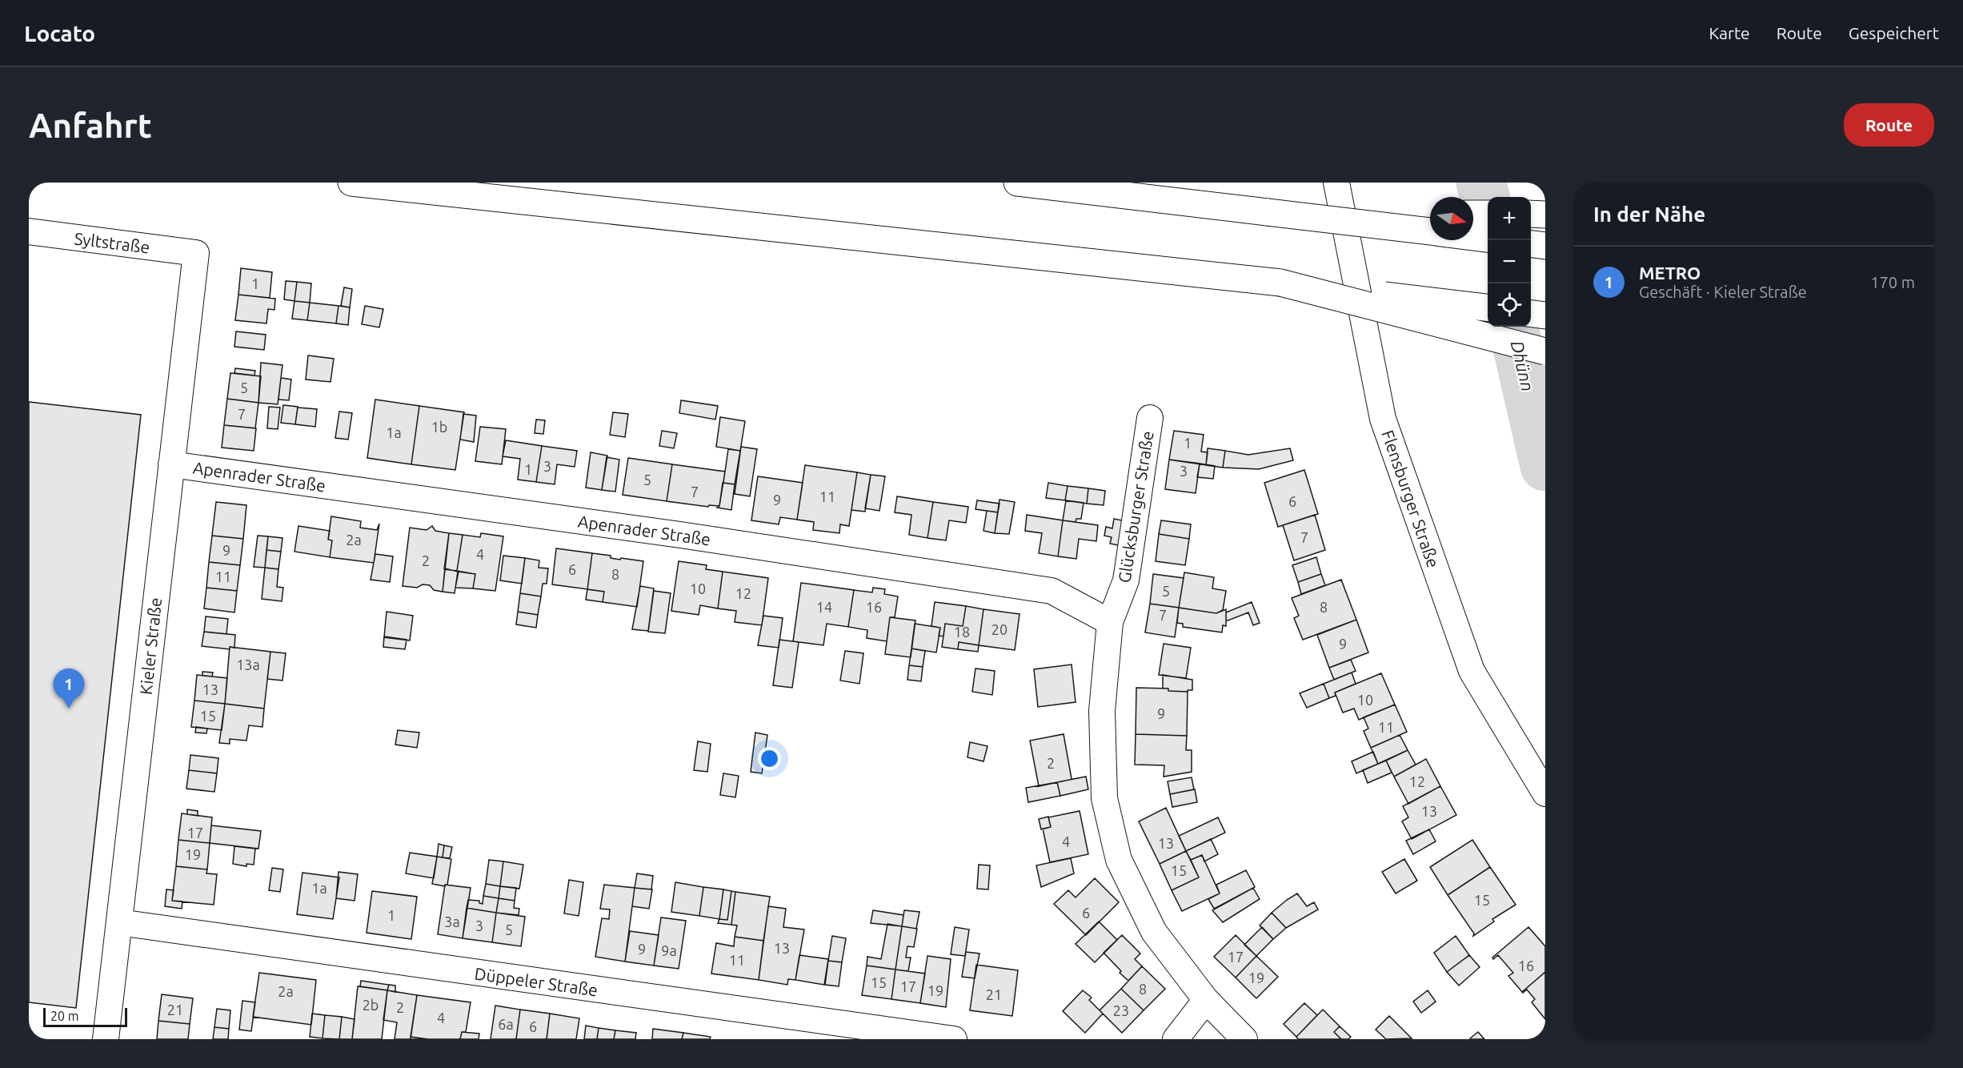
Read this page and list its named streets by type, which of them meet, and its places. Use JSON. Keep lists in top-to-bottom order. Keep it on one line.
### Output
{"streets":{"street":["Syltstraße","Apenrader Straße","Flensburger Straße","Glücksburger Straße","Kieler Straße","Düppeler Straße"]},"crossings":[["Syltstraße","Kieler Straße"],["Apenrader Straße","Glücksburger Straße"],["Apenrader Straße","Kieler Straße"],["Kieler Straße","Düppeler Straße"]],"water":["Dhünn"],"house_numbers":["1","5","7","1b","1a","1","3","1","3","5","7","11","9","6","7","2a","9","4","2","6","8","11","10","5","12","14","16","8","7","20","18","9","13a","13","10","9","15","11","2","12","13","17","4","13","19","15","1a","15","6","1","3a","3","5","13","9","9a","17","11","16","19","15","17","8","19","2a","21","2b","2","21","23","4","6a","6"],"scale_bar":"20 m","north":"right","page":{"header":"Locato","nav":["Karte","Route","Gespeichert"],"buttons":"Route","title":"Anfahrt","heading":"In der Nähe","map_buttons":["+","−"],"list":[{"mark":"1","name":"METRO","note":"Geschäft · Kieler Straße","value":"170 m"}],"pins":"1","scale":"20 m"}}
